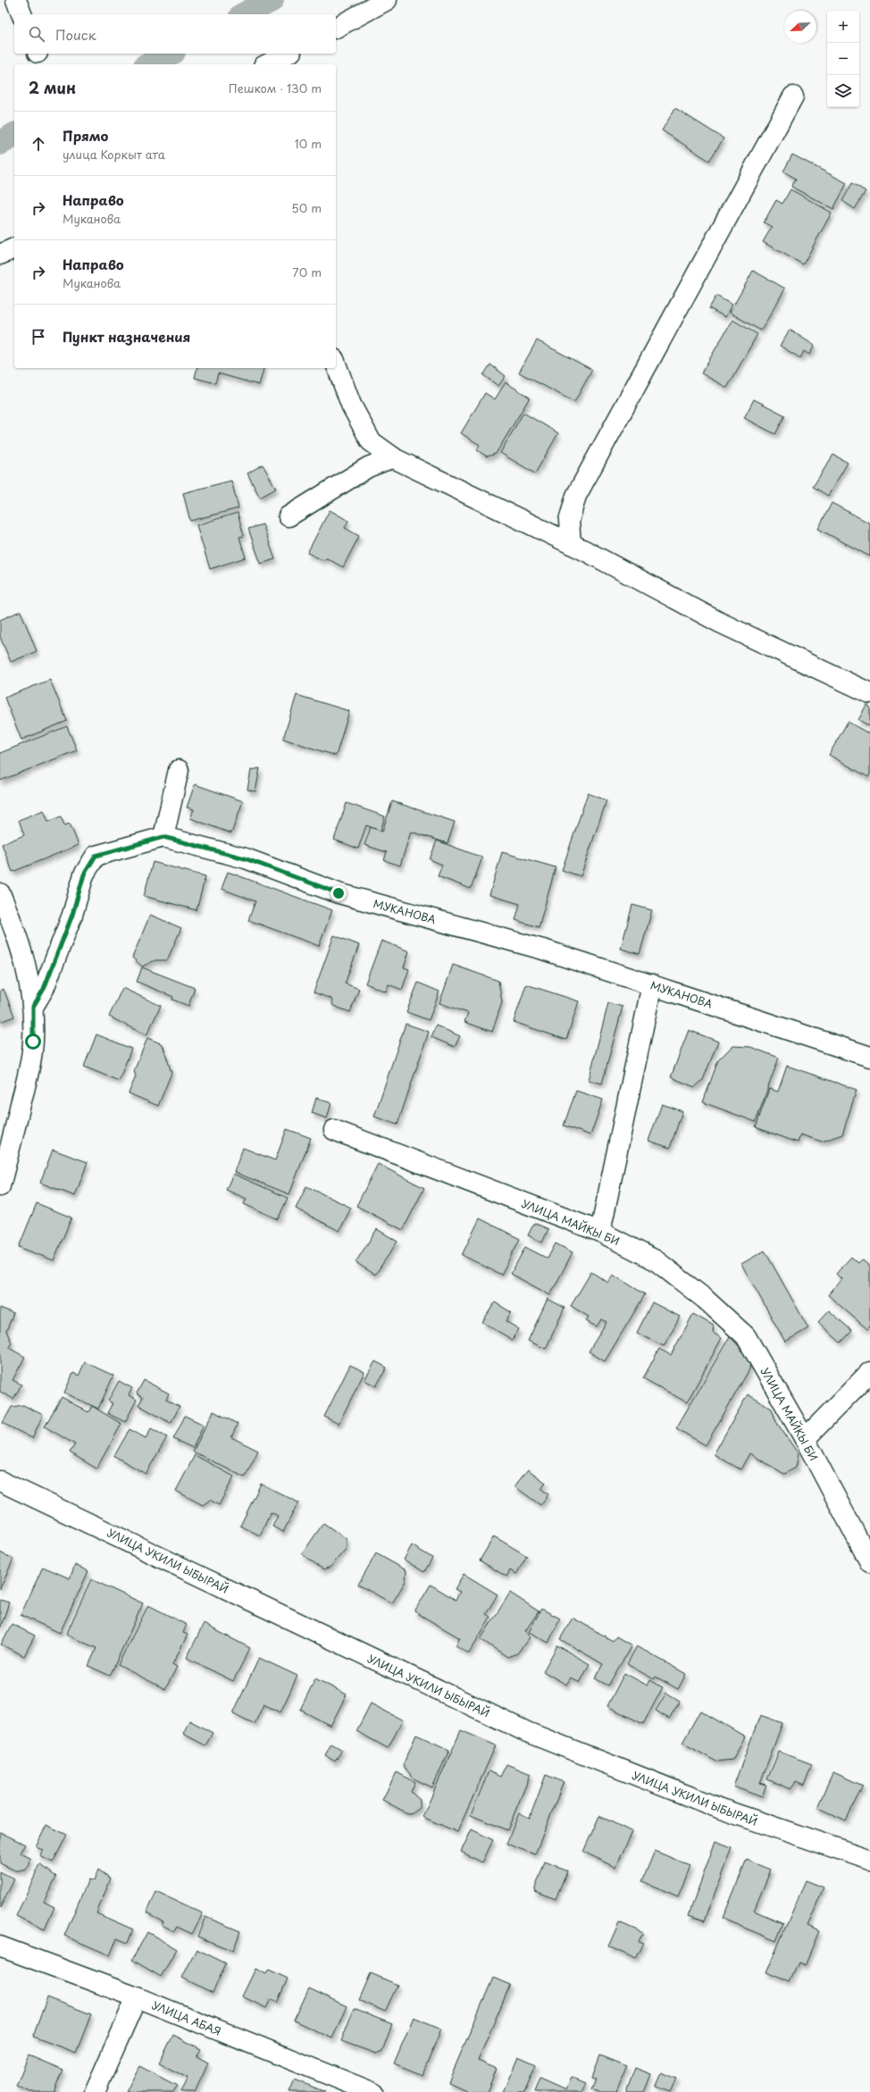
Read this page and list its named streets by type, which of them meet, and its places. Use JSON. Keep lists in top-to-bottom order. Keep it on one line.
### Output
{"streets":{"street":["МУКАНОВА","УЛИЦА МАЙКЫ БИ","УЛИЦА УКИЛИ ЫБЫРАЙ","УЛИЦА АБАЯ"]},"north":"bottom left","page":{"map_buttons":["+","−"],"search":"Поиск","heading":["2 мин","Пешком · 130 m"],"list":[["Прямо","улица Коркыт ата","10 m"],["Направо","Муканова","50 m"],["Направо","Муканова","70 m"],"Пункт назначения"]}}
